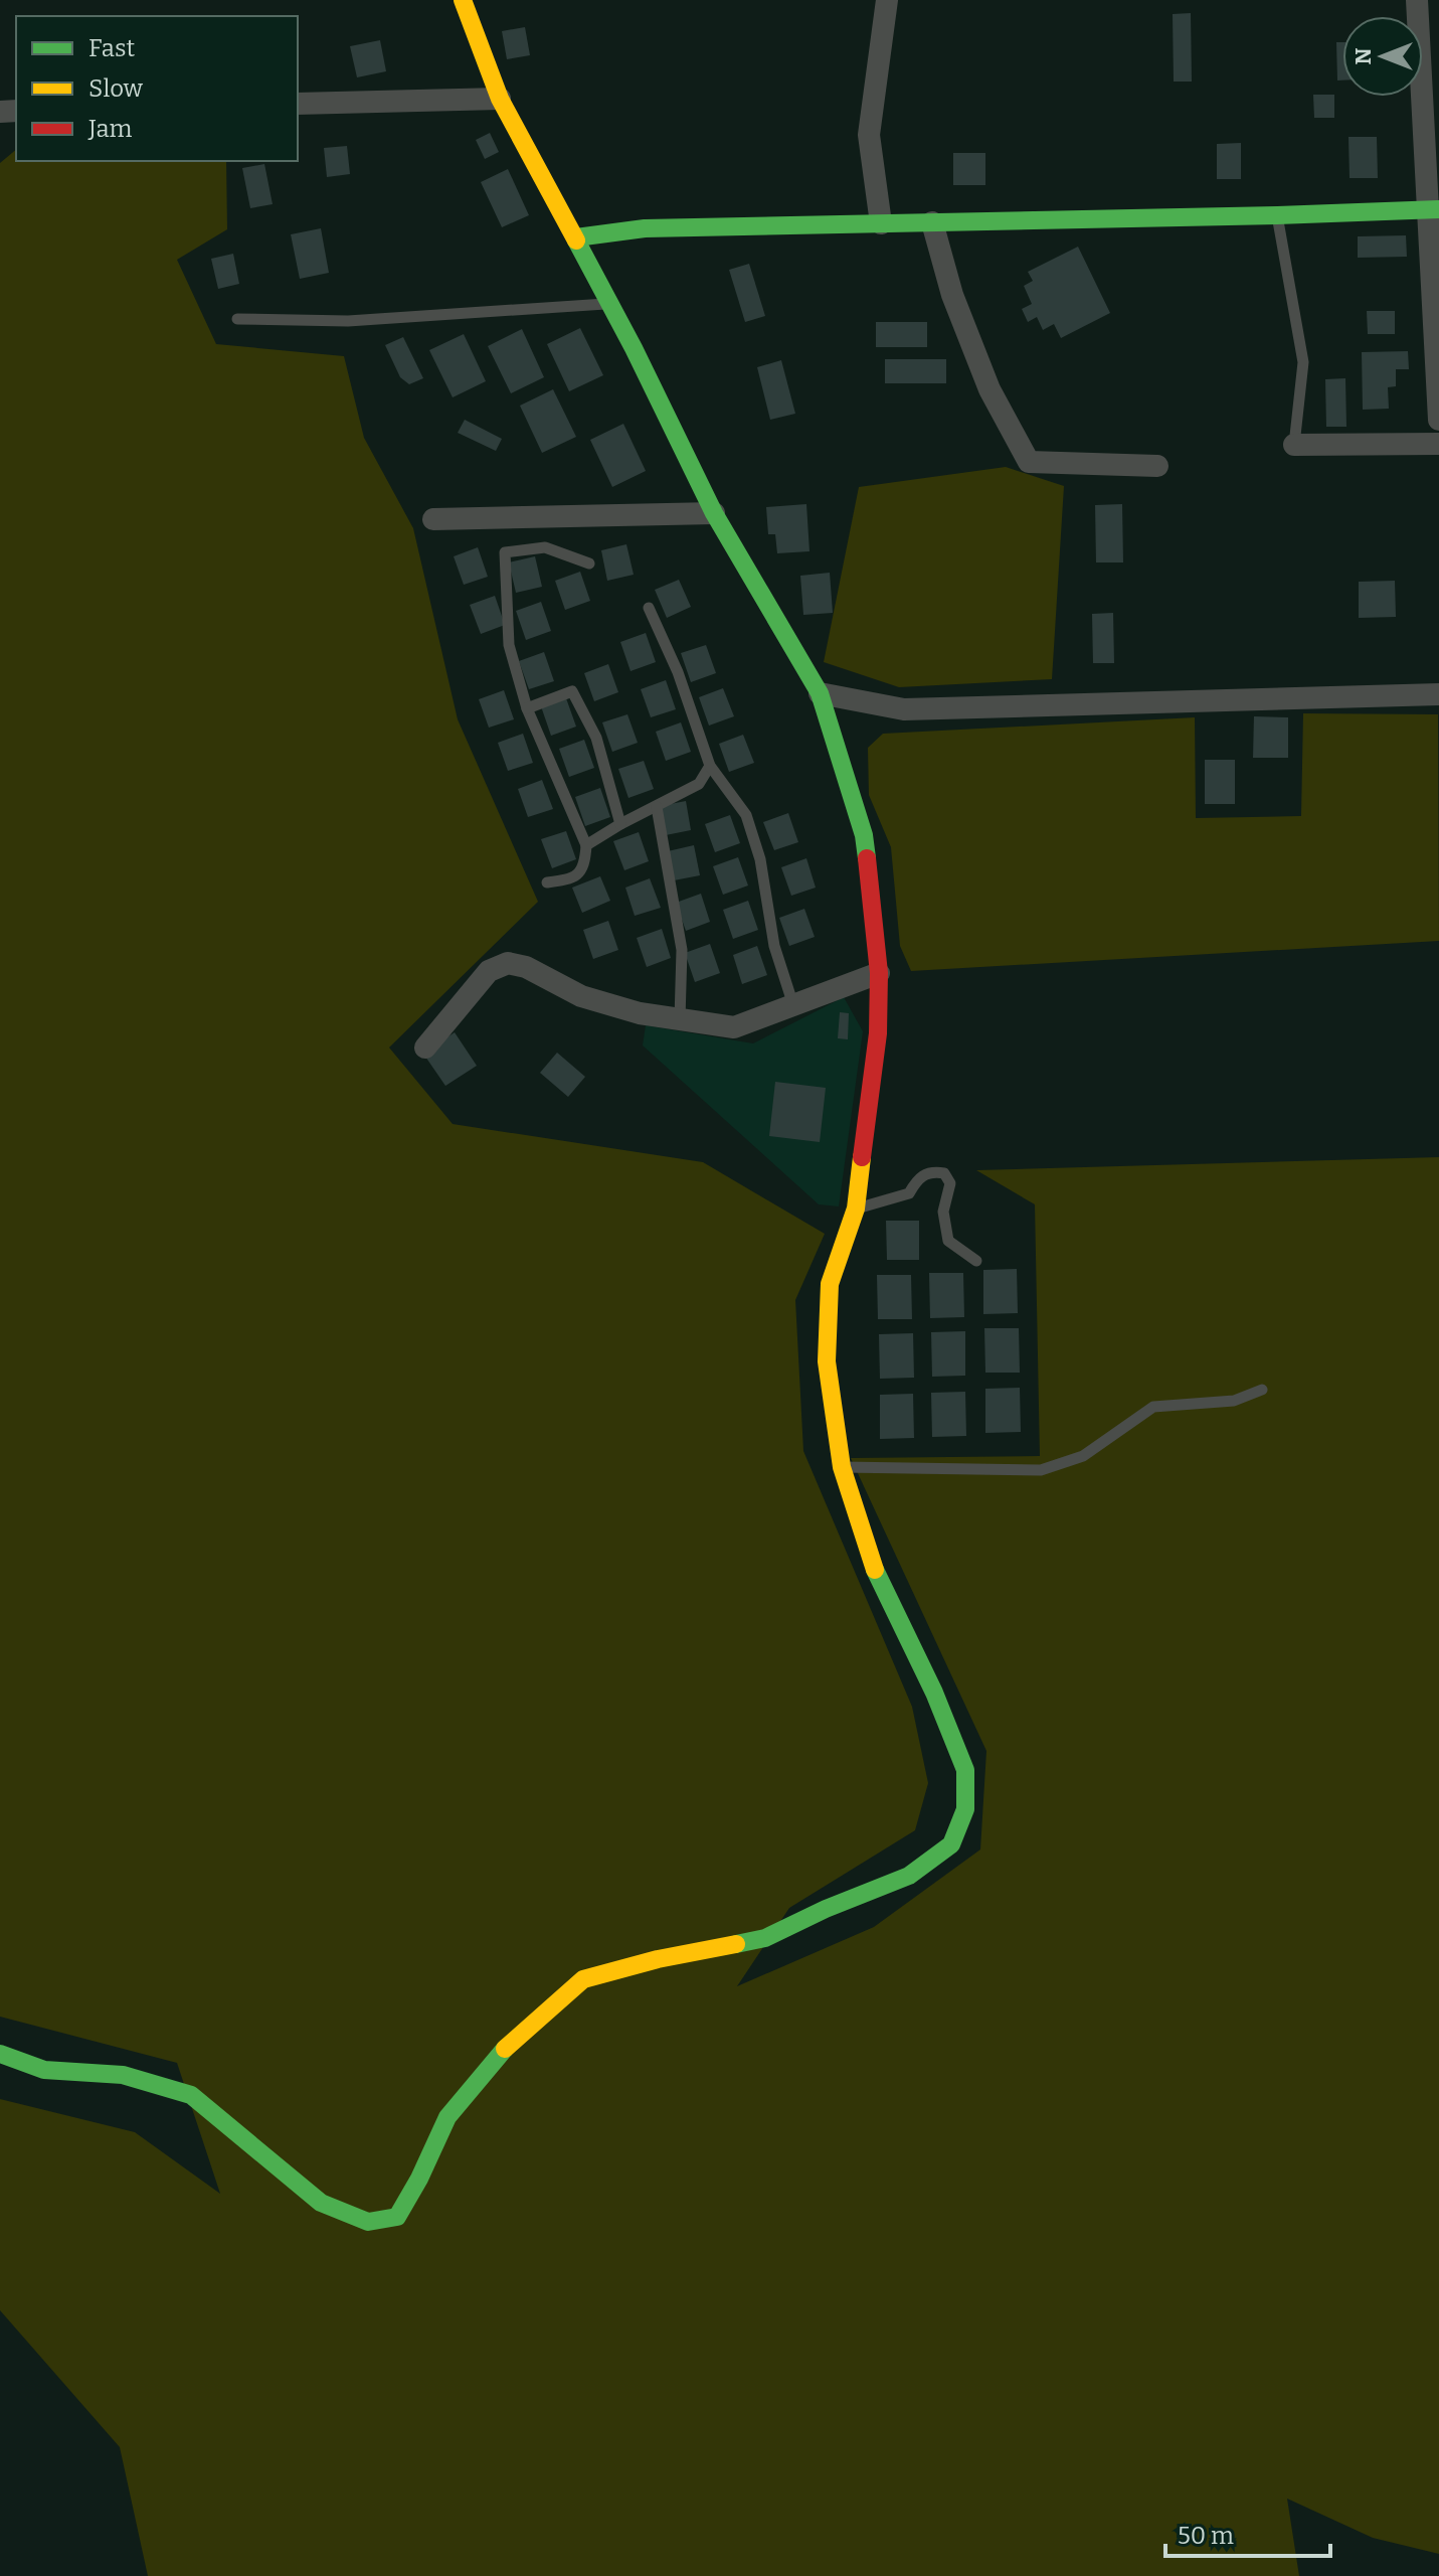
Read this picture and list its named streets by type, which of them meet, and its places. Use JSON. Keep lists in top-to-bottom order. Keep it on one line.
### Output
{"legend":["Fast","Slow","Jam"],"scale_bar":"50 m","north":"left"}
